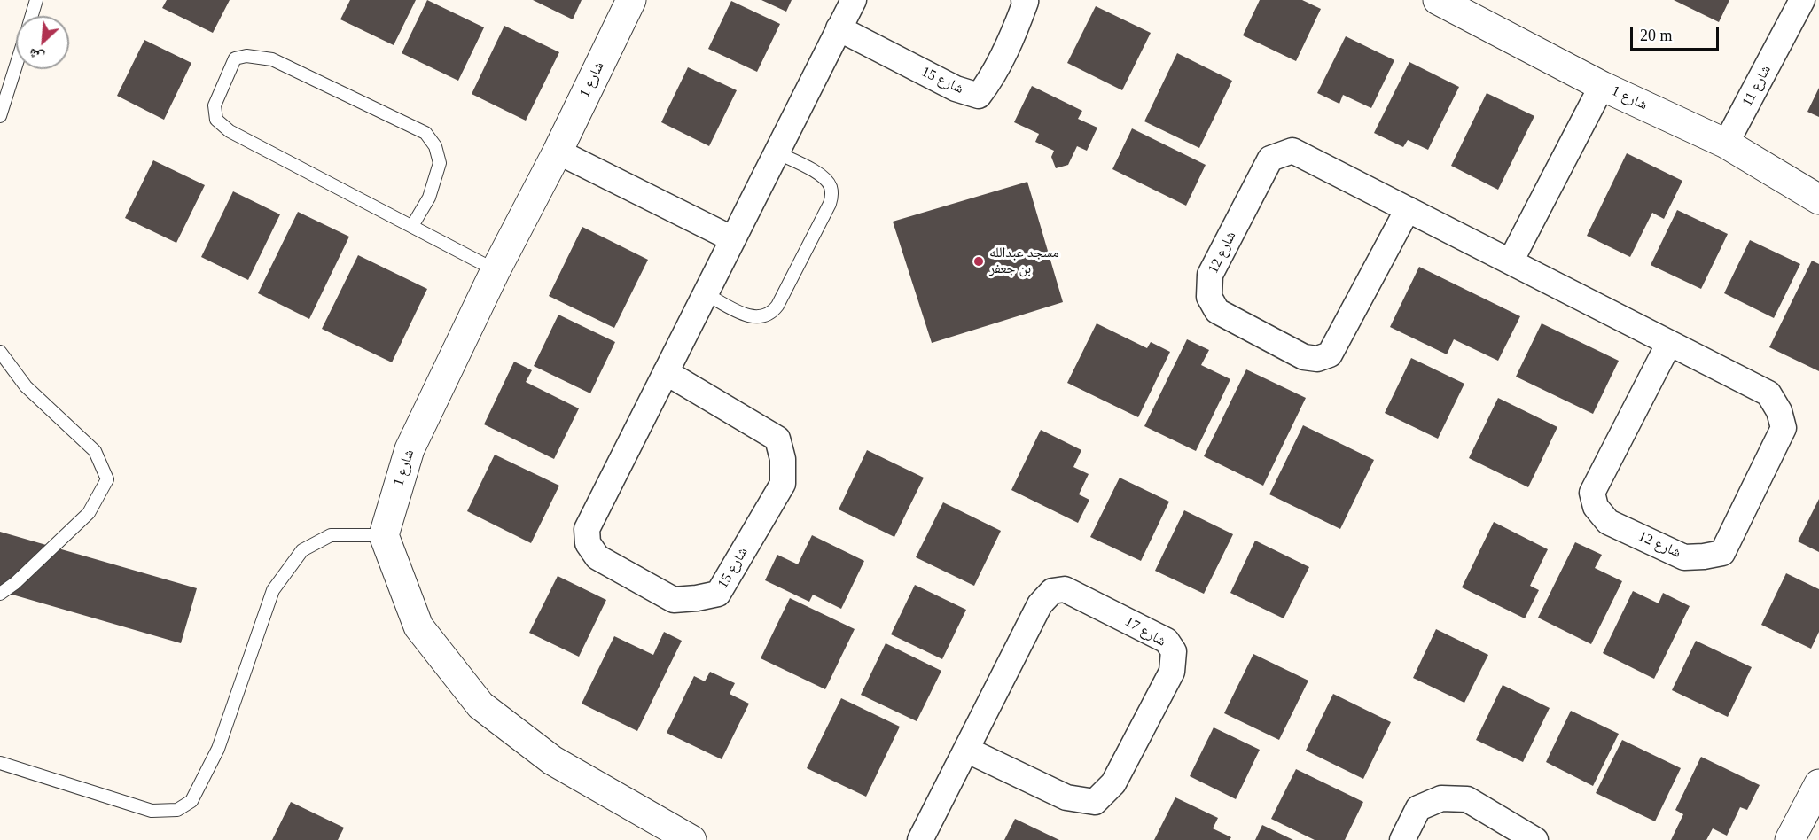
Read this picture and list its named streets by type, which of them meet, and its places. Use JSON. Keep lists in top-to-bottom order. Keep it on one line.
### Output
{"streets":{"street":["شارع 1","شارع 15","شارع 11","شارع 12","شارع 17"]},"crossings":[["شارع 1","شارع 11"]],"places":["مسجد عبدالله بن جعفر"],"scale_bar":"20 m","north":"bottom left"}
